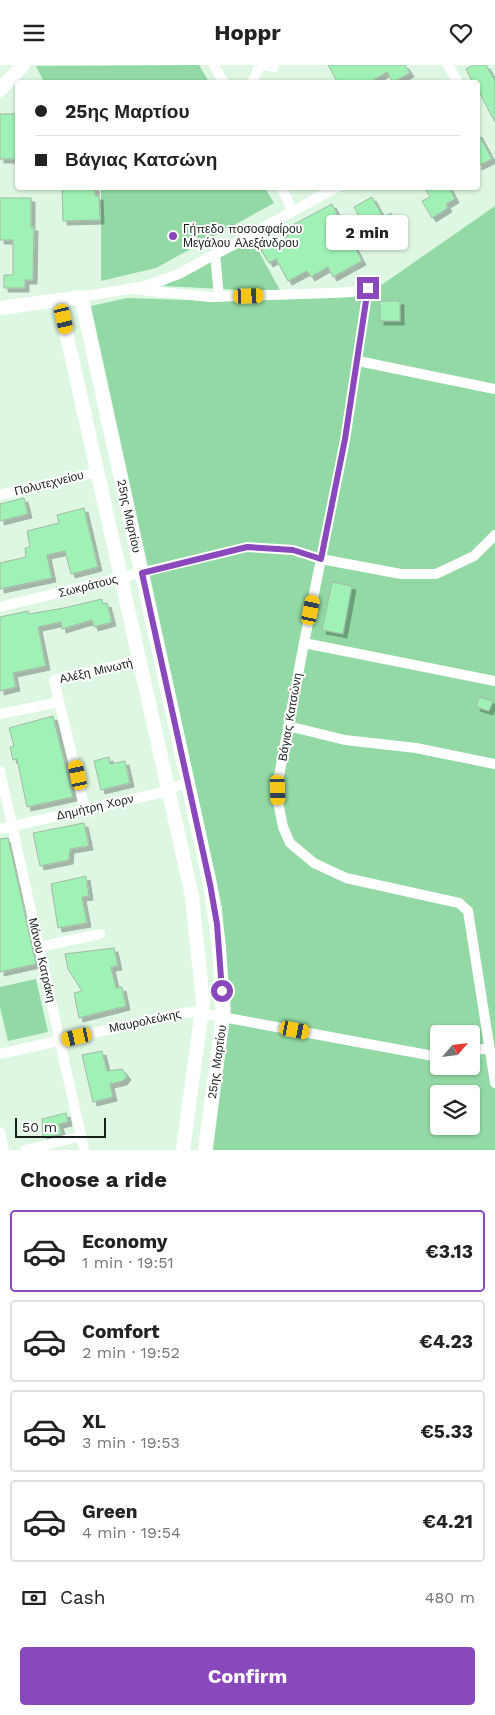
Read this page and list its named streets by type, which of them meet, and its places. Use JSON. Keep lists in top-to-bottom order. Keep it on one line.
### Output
{"streets":{"street":["Πολυτεχνείου","25ης Μαρτίου","Σωκράτους","Αλέξη Μινωτή","Βάγιας Κατσώνη","Δημήτρη Χορν","Μάνου Κατράκη","Μαυρολεύκης"]},"crossings":[["Πολυτεχνείου","25ης Μαρτίου"],["25ης Μαρτίου","Σωκράτους"],["25ης Μαρτίου","Αλέξη Μινωτή"],["25ης Μαρτίου","Δημήτρη Χορν"],["25ης Μαρτίου","Μαυρολεύκης"],["Σωκράτους","Βάγιας Κατσώνη"],["Δημήτρη Χορν","Μάνου Κατράκη"],["Μάνου Κατράκη","Μαυρολεύκης"]],"places":["Γήπεδο ποσοσφαίρου Μεγάλου Αλεξάνδρου"],"scale_bar":"50 m","north":"top right","page":{"header":"Hoppr","banner":["25ης Μαρτίου","Βάγιας Κατσώνη"],"bubble":"2 min","scale":"50 m","heading":"Choose a ride","list":[{"name":"Economy","note":"1 min · 19:51","value":"€3.13"},{"name":"Comfort","note":"2 min · 19:52","value":"€4.23"},{"name":"XL","note":"3 min · 19:53","value":"€5.33"},{"name":"Green","note":"4 min · 19:54","value":"€4.21"}],"pay":["Cash","480 m"],"buttons":"Confirm"}}
